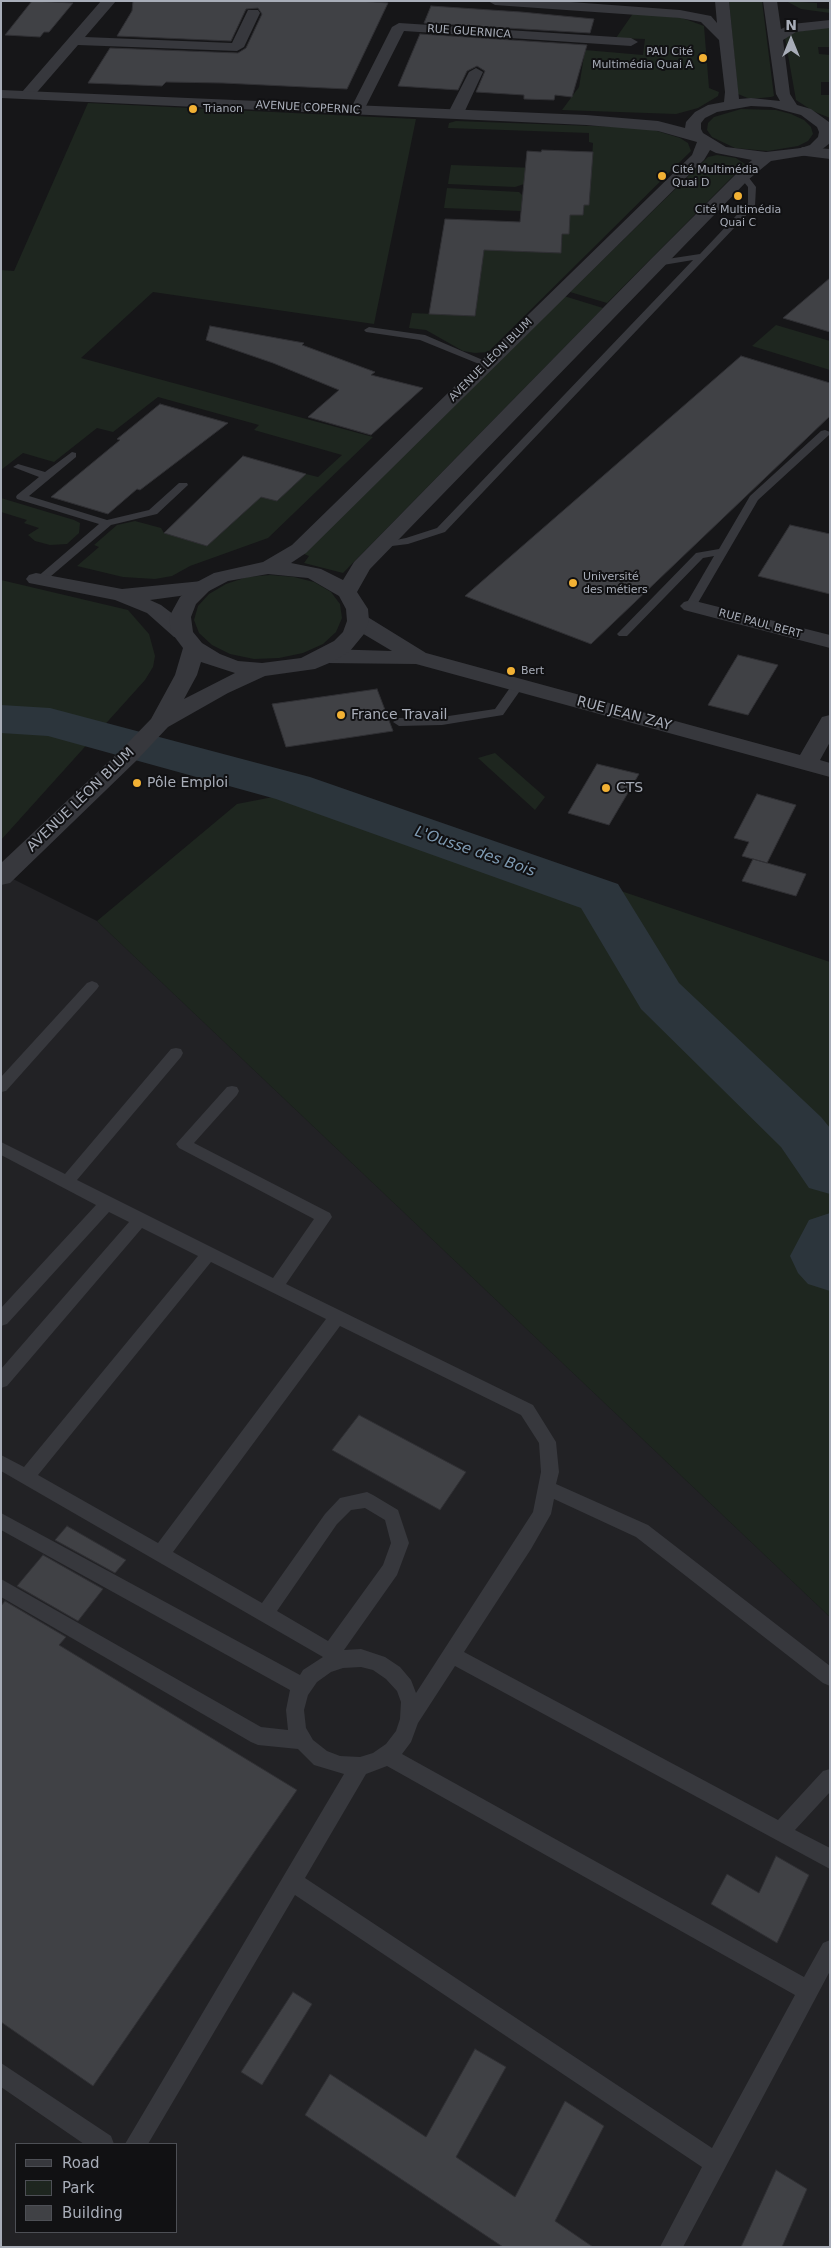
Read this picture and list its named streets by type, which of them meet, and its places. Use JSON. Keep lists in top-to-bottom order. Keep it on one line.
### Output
{"streets":{"street":["RUE GUERNICA","AVENUE COPERNIC","AVENUE LÉON BLUM","RUE PAUL BERT","RUE JEAN ZAY"]},"crossings":[["RUE GUERNICA","AVENUE COPERNIC"],["AVENUE COPERNIC","AVENUE LÉON BLUM"],["AVENUE LÉON BLUM","RUE JEAN ZAY"]],"water":["L'Ousse des Bois"],"places":["PAU Cité Multimédia Quai A","Trianon","Cité Multimédia Quai D","Cité Multimédia Quai C","Université des métiers","Bert","France Travail","Pôle Emploi","CTS"],"legend":["Road","Park","Building"],"north":"top"}
